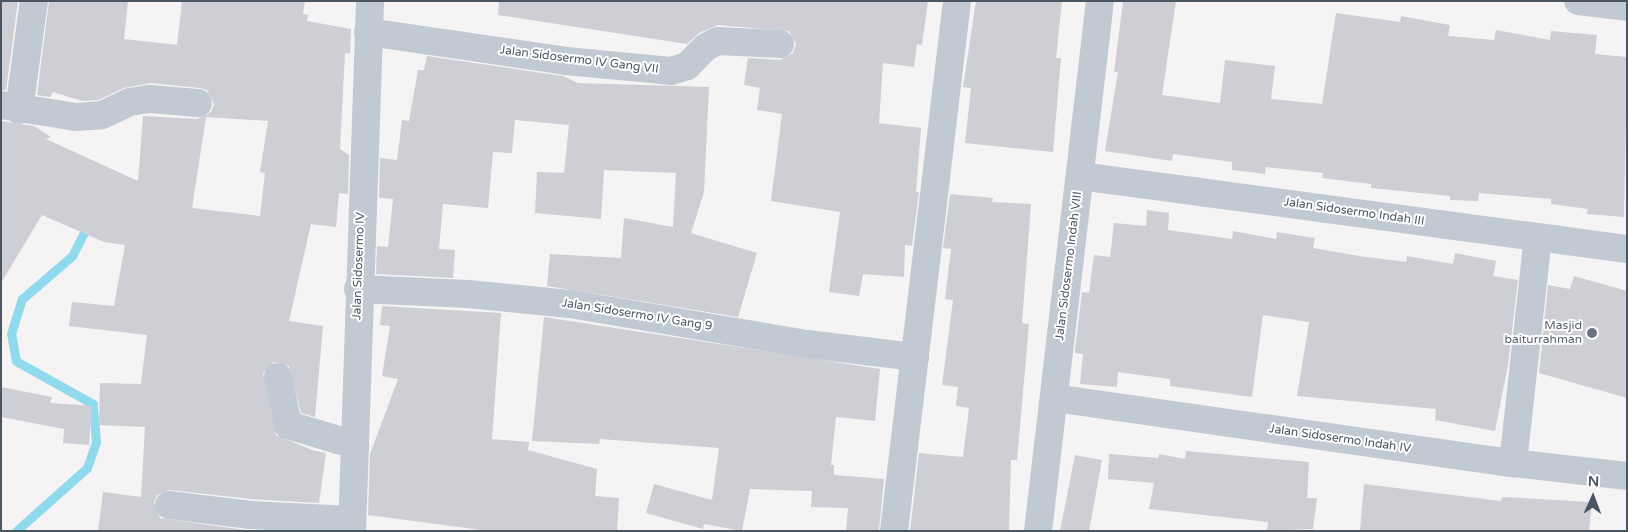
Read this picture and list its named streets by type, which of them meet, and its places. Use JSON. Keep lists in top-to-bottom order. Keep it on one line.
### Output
{"streets":{"street":["Jalan Sidosermo IV Gang VII","Jalan Sidosermo Indah III","Jalan Sidosermo IV","Jalan Sidosermo Indah VIII","Jalan Sidosermo IV Gang 9","Jalan Sidosermo Indah IV"]},"crossings":[["Jalan Sidosermo IV Gang VII","Jalan Sidosermo IV"],["Jalan Sidosermo Indah III","Jalan Sidosermo Indah VIII"],["Jalan Sidosermo IV","Jalan Sidosermo IV Gang 9"],["Jalan Sidosermo Indah VIII","Jalan Sidosermo Indah IV"]],"places":["Masjid baiturrahman"],"north":"top"}
